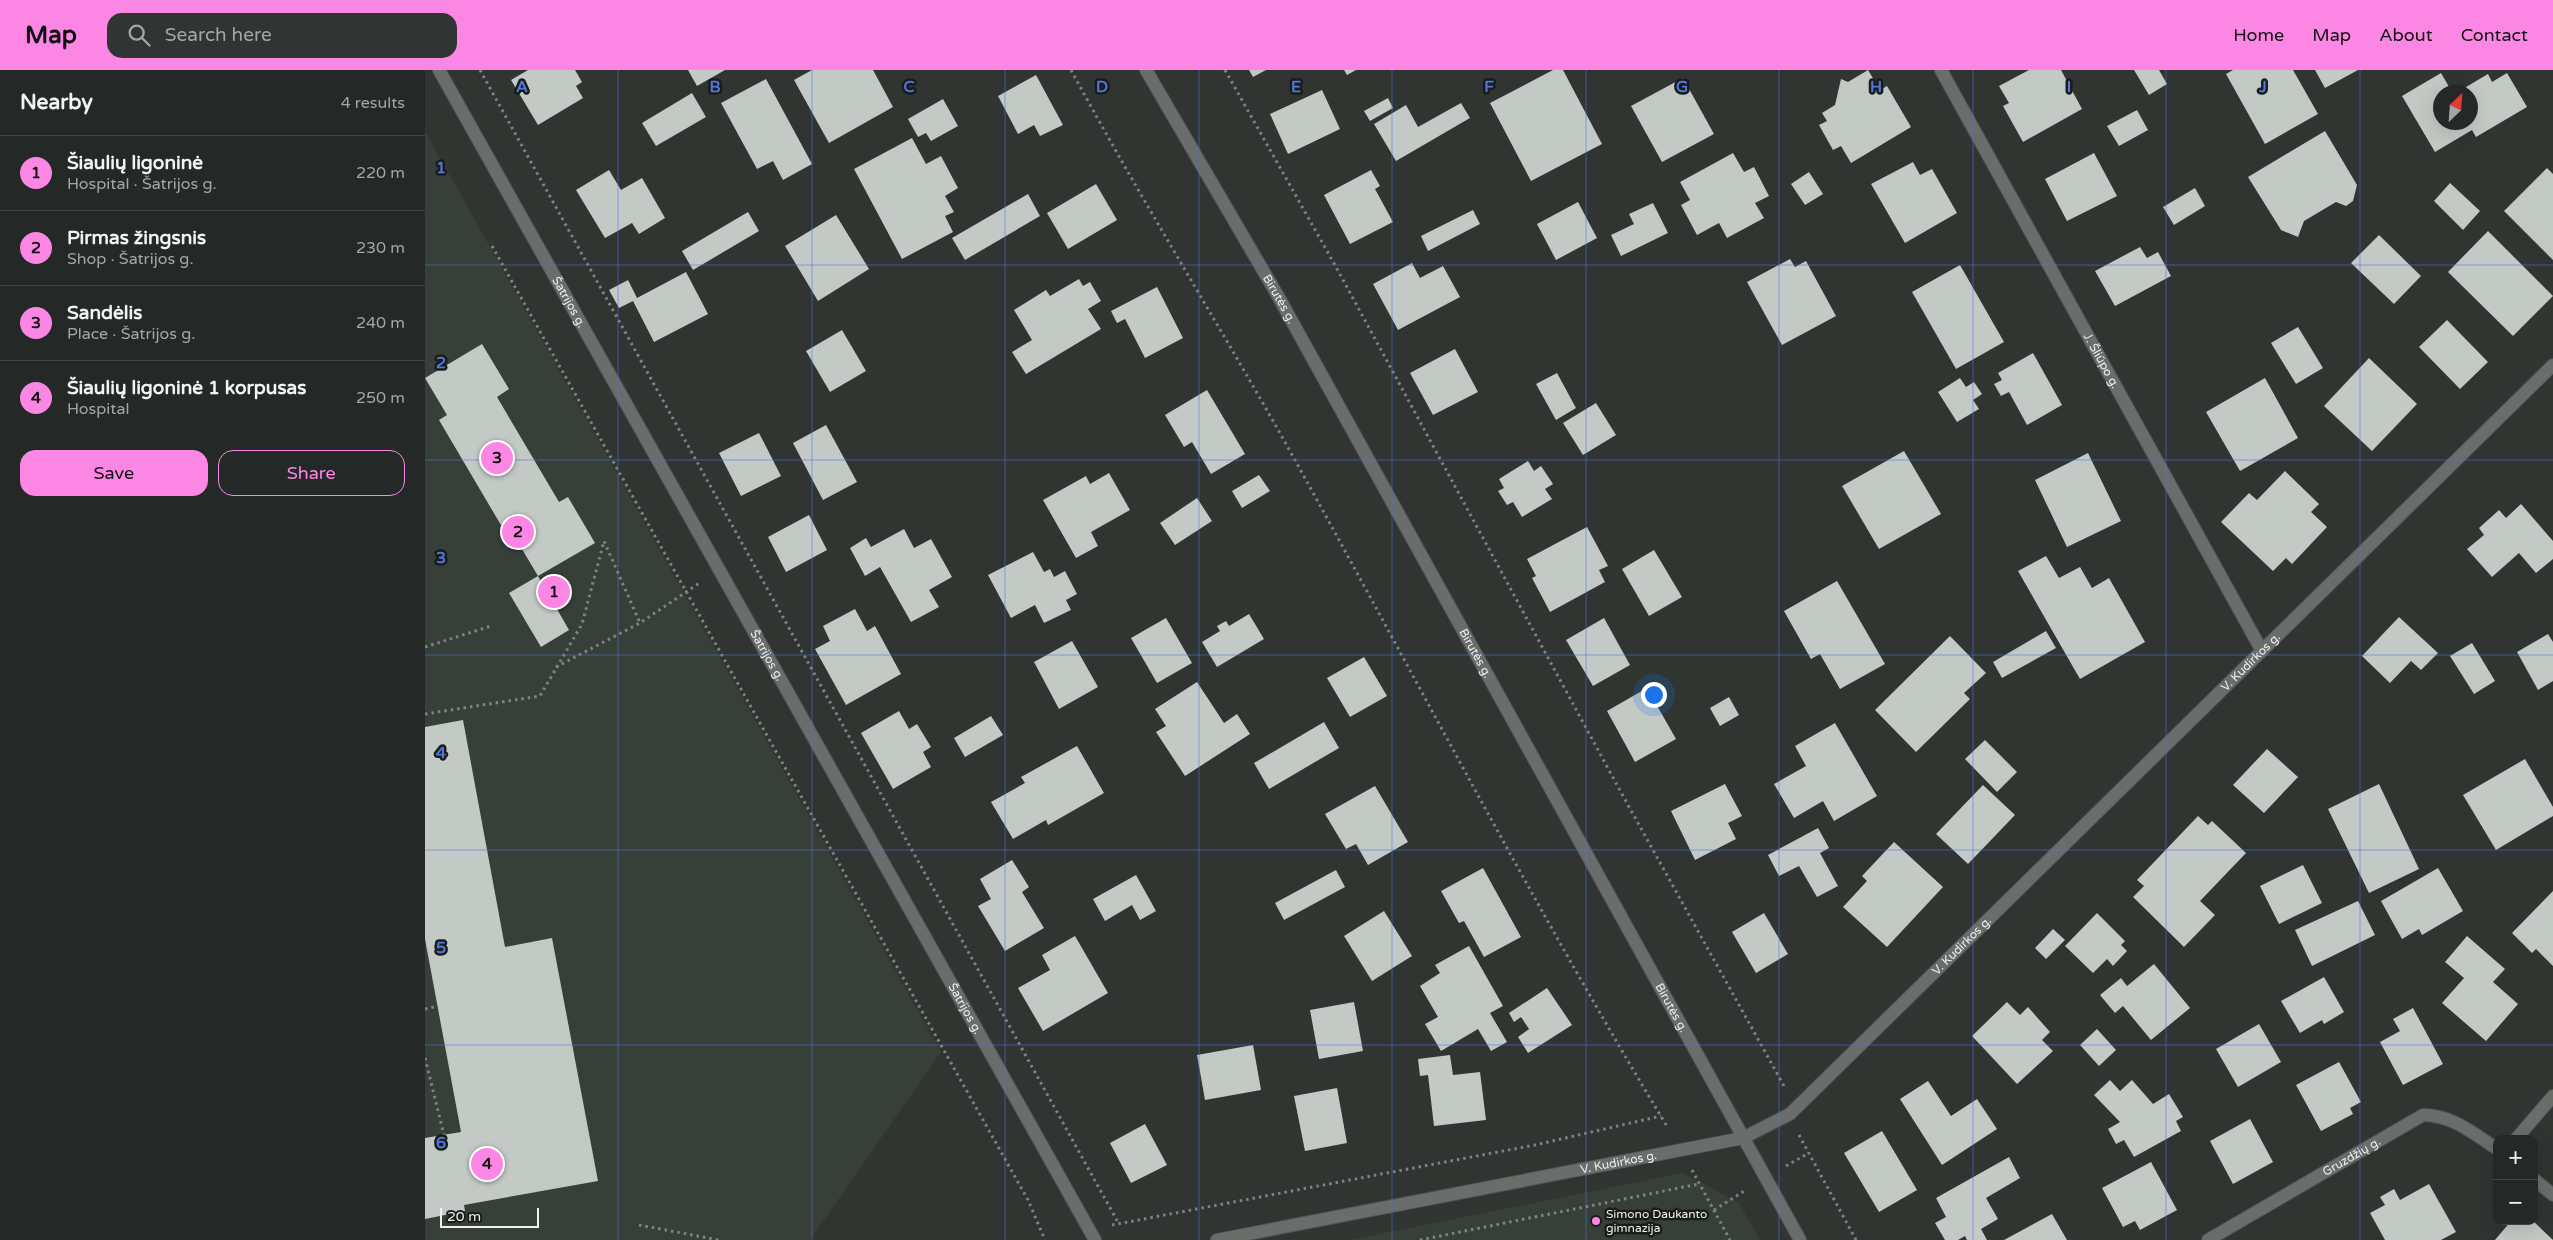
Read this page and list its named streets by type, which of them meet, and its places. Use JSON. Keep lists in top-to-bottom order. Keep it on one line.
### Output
{"streets":{"street":["Birutės g.","Šatrijos g.","J. Šliūpo g.","V. Kudirkos g.","Gruzdžių g."]},"crossings":[["Birutės g.","V. Kudirkos g."],["J. Šliūpo g.","V. Kudirkos g."]],"places":["Simono Daukanto gimnazija"],"scale_bar":"20 m","north":"top right","page":{"header":"Map","search":"Search here","nav":["Home","Map","About","Contact"],"heading":["Nearby","4 results"],"list":[{"mark":"1","name":"Šiaulių ligoninė","note":"Hospital · Šatrijos g.","value":"220 m"},{"mark":"2","name":"Pirmas žingsnis","note":"Shop · Šatrijos g.","value":"230 m"},{"mark":"3","name":"Sandėlis","note":"Place · Šatrijos g.","value":"240 m"},{"mark":"4","name":"Šiaulių ligoninė 1 korpusas","note":"Hospital","value":"250 m"}],"buttons":["Save","Share"],"pins":["3","2","1","4"],"map_buttons":["+","−"],"scale":"20 m"},"grid":{"columns":["A","B","C","D","E","F","G","H","I","J"],"rows":["1","2","3","4","5","6"]}}
